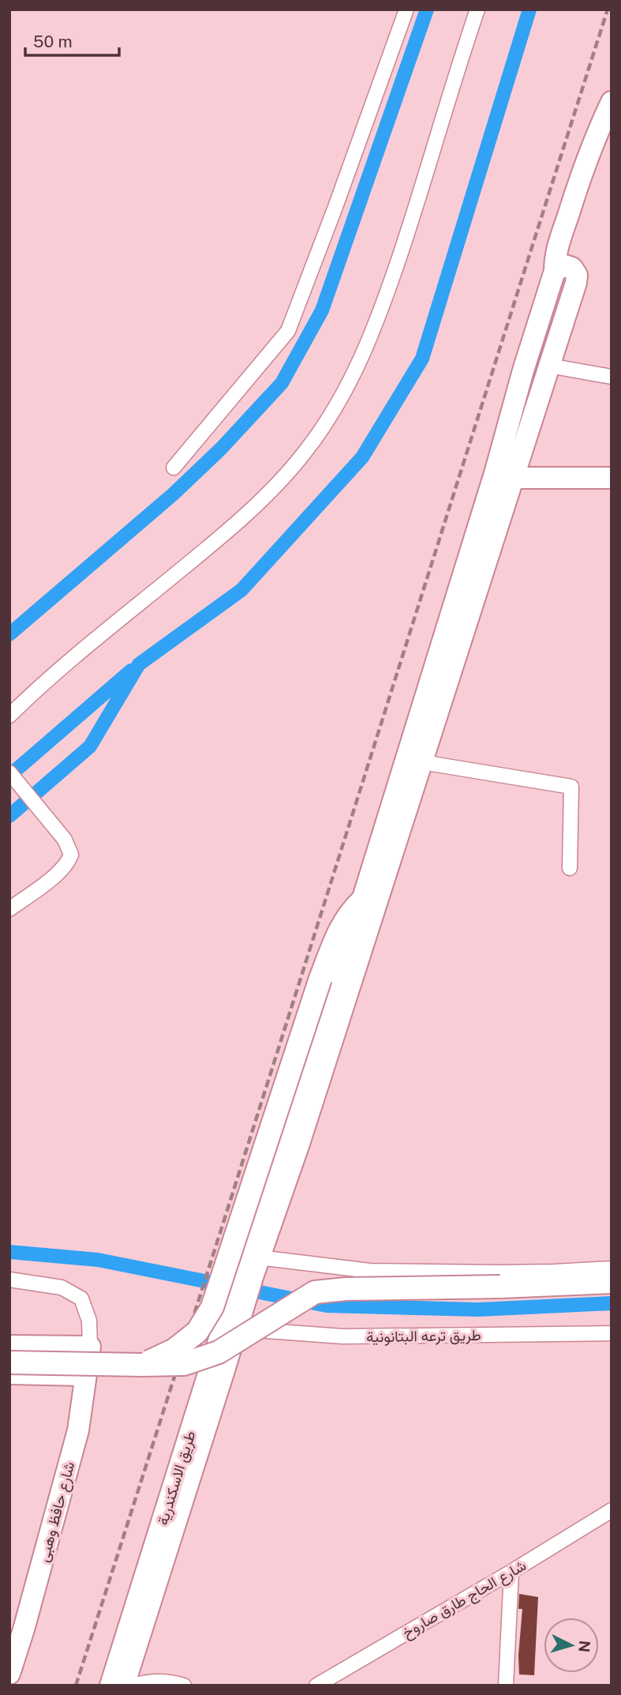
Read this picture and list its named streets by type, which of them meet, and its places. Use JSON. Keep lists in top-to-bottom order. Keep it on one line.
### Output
{"streets":{"main road":["طريق الاسكندرية","شارع حافظ وهبى"],"street":["طريق ترعه البتانونية","شارع الحاج طارق صاروخ"]},"crossings":[["طريق ترعه البتانونية","طريق الاسكندرية"]],"scale_bar":"50 m","north":"right"}
